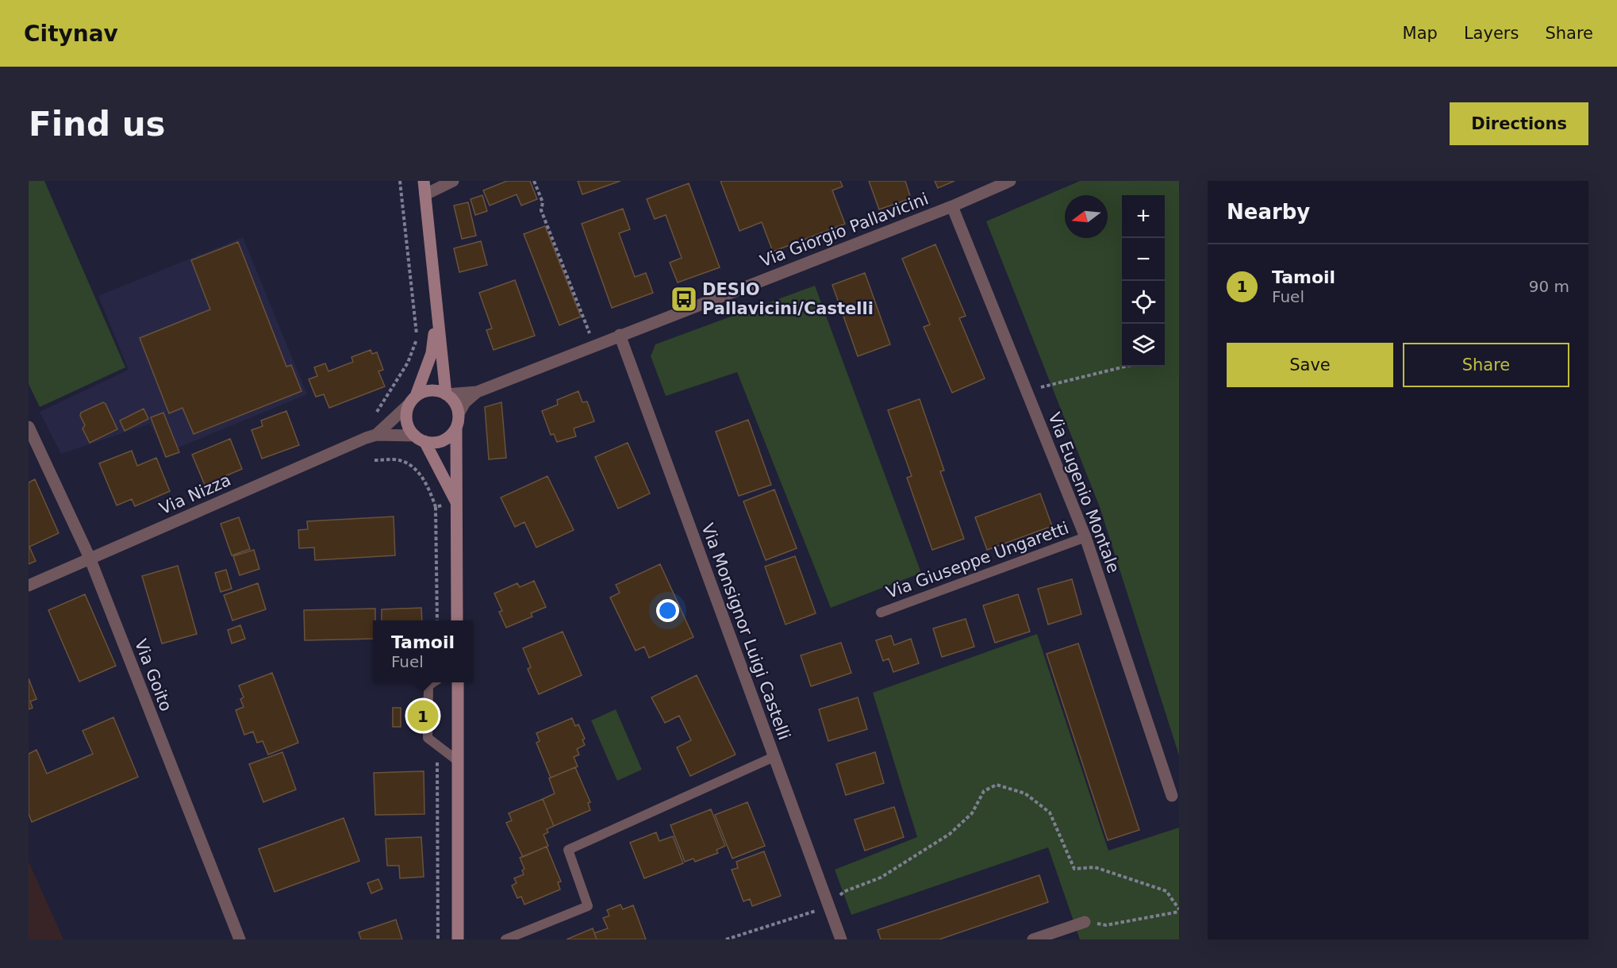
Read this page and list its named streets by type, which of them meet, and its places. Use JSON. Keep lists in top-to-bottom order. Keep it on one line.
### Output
{"streets":{"street":["Via Giorgio Pallavicini","Via Eugenio Montale","Via Nizza","Via Monsignor Luigi Castelli","Via Goito"],"lane":["Via Giuseppe Ungaretti"]},"crossings":[["Via Giorgio Pallavicini","Via Eugenio Montale"],["Via Giorgio Pallavicini","Via Nizza"],["Via Giorgio Pallavicini","Via Monsignor Luigi Castelli"],["Via Eugenio Montale","Via Giuseppe Ungaretti"],["Via Nizza","Via Goito"]],"places":{"bus stop":["DESIO Pallavicini/Castelli"]},"north":"left","page":{"header":"Citynav","nav":["Map","Layers","Share"],"buttons":["Directions",["Save","Share"]],"title":"Find us","heading":"Nearby","map_buttons":["+","−"],"list":[{"mark":"1","name":"Tamoil","note":"Fuel","value":"90 m"}],"popup":["Tamoil","Fuel"],"pins":"1"}}
